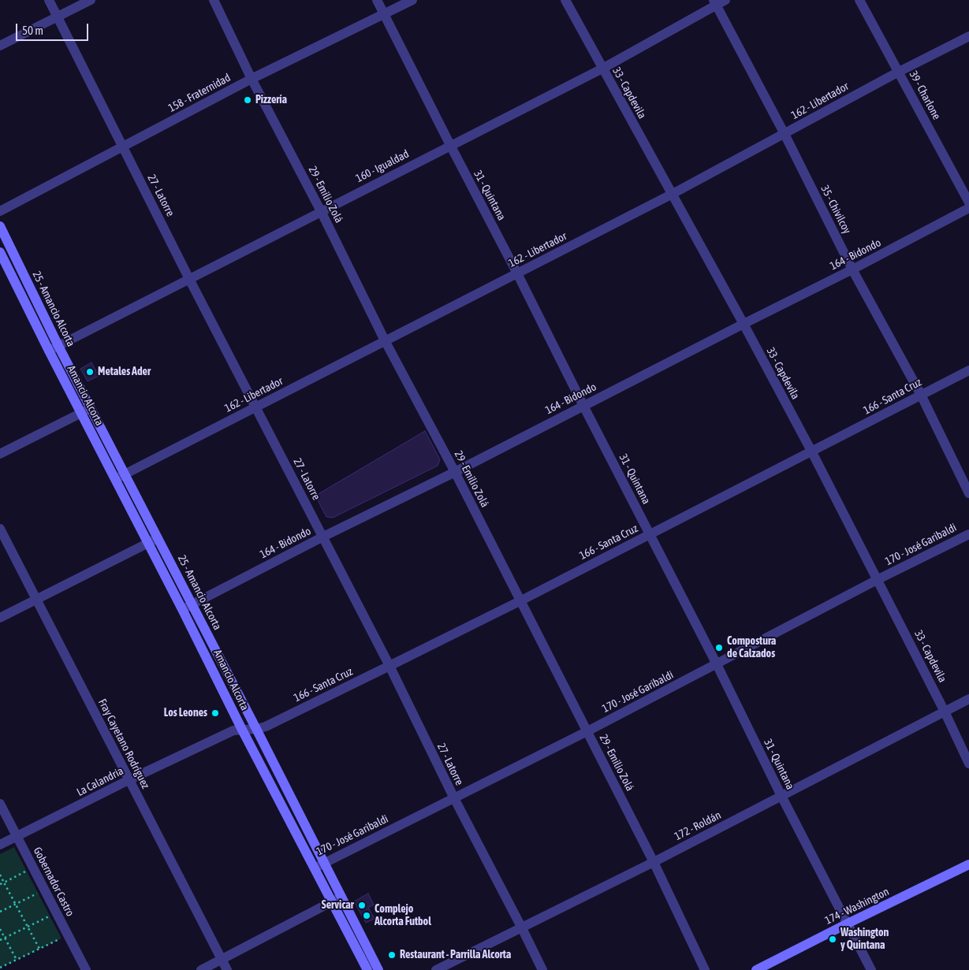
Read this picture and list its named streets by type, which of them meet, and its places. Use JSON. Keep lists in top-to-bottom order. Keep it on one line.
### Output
{"streets":{"main road":["25 - Amancio Alcorta","Amancio Alcorta","174 - Washington"],"street":["158 - Fraternidad","33 - Capdevila","39 - Charlone","162 - Libertador","160 - Igualdad","29 - Emilio Zolá","27 - Latorre","31 - Quintana","35 - Chivilcoy","164 - Bidondo","166 - Santa Cruz","170 - José Garibaldi","Fray Cayetano Rodríguez","La Calandria","172 - Roldán","Gobernador Castro"]},"crossings":[["158 - Fraternidad","29 - Emilio Zolá"],["158 - Fraternidad","27 - Latorre"],["158 - Fraternidad","31 - Quintana"],["33 - Capdevila","162 - Libertador"],["33 - Capdevila","160 - Igualdad"],["33 - Capdevila","164 - Bidondo"],["33 - Capdevila","166 - Santa Cruz"],["33 - Capdevila","170 - José Garibaldi"],["33 - Capdevila","172 - Roldán"],["39 - Charlone","162 - Libertador"],["162 - Libertador","29 - Emilio Zolá"],["162 - Libertador","27 - Latorre"],["162 - Libertador","31 - Quintana"],["162 - Libertador","35 - Chivilcoy"],["162 - Libertador","25 - Amancio Alcorta"],["162 - Libertador","Amancio Alcorta"],["160 - Igualdad","29 - Emilio Zolá"],["160 - Igualdad","27 - Latorre"],["160 - Igualdad","31 - Quintana"],["160 - Igualdad","35 - Chivilcoy"],["160 - Igualdad","25 - Amancio Alcorta"],["160 - Igualdad","Amancio Alcorta"],["29 - Emilio Zolá","164 - Bidondo"],["29 - Emilio Zolá","166 - Santa Cruz"],["29 - Emilio Zolá","170 - José Garibaldi"],["29 - Emilio Zolá","172 - Roldán"],["27 - Latorre","164 - Bidondo"],["27 - Latorre","166 - Santa Cruz"],["27 - Latorre","170 - José Garibaldi"],["27 - Latorre","172 - Roldán"],["31 - Quintana","164 - Bidondo"],["31 - Quintana","166 - Santa Cruz"],["31 - Quintana","170 - José Garibaldi"],["31 - Quintana","172 - Roldán"],["31 - Quintana","174 - Washington"],["35 - Chivilcoy","164 - Bidondo"],["35 - Chivilcoy","166 - Santa Cruz"],["164 - Bidondo","25 - Amancio Alcorta"],["164 - Bidondo","Amancio Alcorta"],["25 - Amancio Alcorta","166 - Santa Cruz"],["25 - Amancio Alcorta","170 - José Garibaldi"],["25 - Amancio Alcorta","La Calandria"],["Amancio Alcorta","170 - José Garibaldi"],["Amancio Alcorta","La Calandria"],["166 - Santa Cruz","La Calandria"],["Fray Cayetano Rodríguez","La Calandria"],["La Calandria","Gobernador Castro"]],"places":["Pizzería","Metales Ader","Compostura de Calzados","Los Leones","Servicar","Complejo Alcorta Futbol","Washington y Quintana","Restaurant - Parrilla Alcorta"],"scale_bar":"50 m"}
